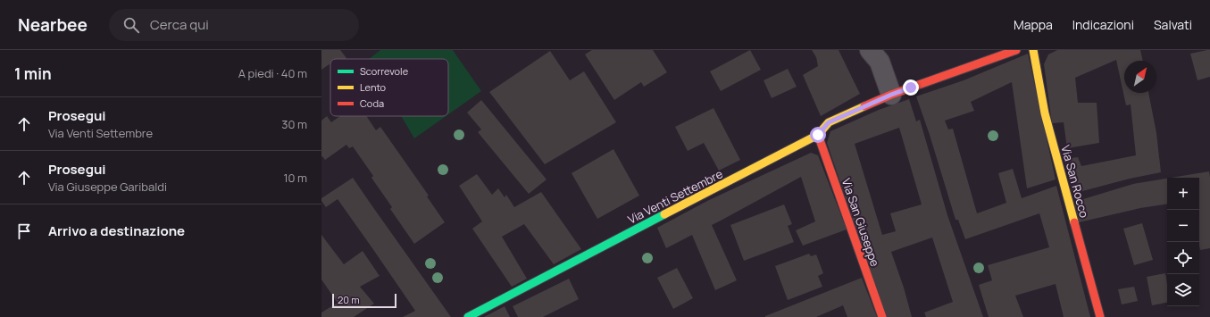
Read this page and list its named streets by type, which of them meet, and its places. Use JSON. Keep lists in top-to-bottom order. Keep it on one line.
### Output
{"streets":{"street":["Via San Rocco","Via Venti Settembre","Via San Giuseppe"]},"crossings":[["Via Venti Settembre","Via San Giuseppe"]],"legend":["Scorrevole","Lento","Coda"],"scale_bar":"20 m","north":"top right","page":{"header":"Nearbee","search":"Cerca qui","nav":["Mappa","Indicazioni","Salvati"],"heading":["1 min","A piedi · 40 m"],"list":[["Prosegui","Via Venti Settembre","30 m"],["Prosegui","Via Giuseppe Garibaldi","10 m"],"Arrivo a destinazione"],"map_buttons":["+","−"],"scale":"20 m"}}
